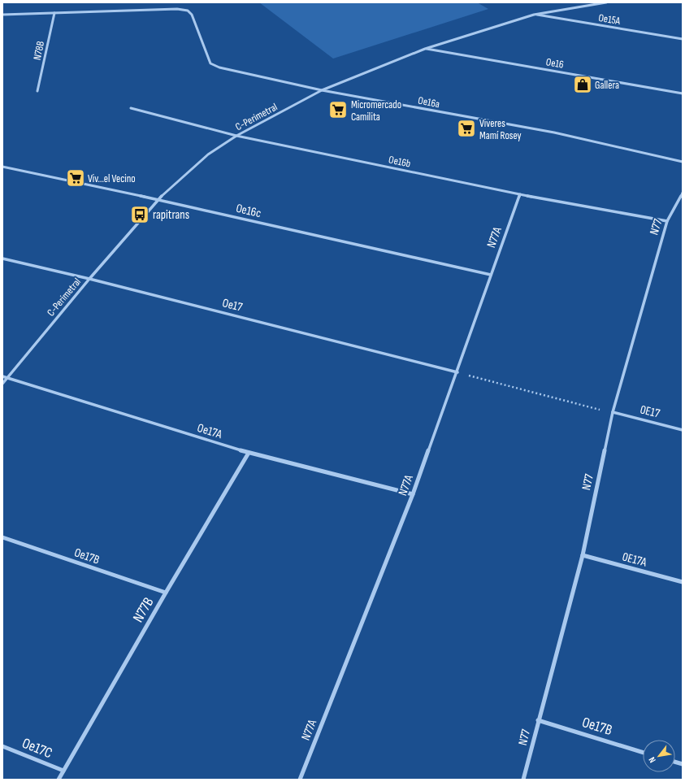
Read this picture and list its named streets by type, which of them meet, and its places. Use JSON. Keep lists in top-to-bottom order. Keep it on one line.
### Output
{"streets":{"street":["Oe15A","N78B","Oe16","Oe16a","C-Perimetral","Oe16b","Oe16c","N77","N77A","Oe17","0E17","Oe17A","Oe17B","0E17A","N77B","Oe17C"]},"crossings":[["Oe15A","C-Perimetral"],["N78B","Oe16a"],["Oe16","C-Perimetral"],["Oe16a","C-Perimetral"],["C-Perimetral","Oe16b"],["C-Perimetral","Oe16c"],["C-Perimetral","Oe17"],["C-Perimetral","Oe17A"],["Oe16b","N77"],["Oe16b","N77A"],["Oe16c","N77A"],["N77","0E17"],["N77","Oe17B"],["N77","0E17A"],["N77A","Oe17"],["N77A","Oe17A"],["Oe17A","N77B"],["Oe17B","N77B"],["N77B","Oe17C"]],"places":{"shop":["Gallera"],"supermarket":["Micromercado Camilita","Viveres Mamí Rosey","Viv...el Vecino"],"bus stop":["rapitrans"]},"north":"bottom left"}
